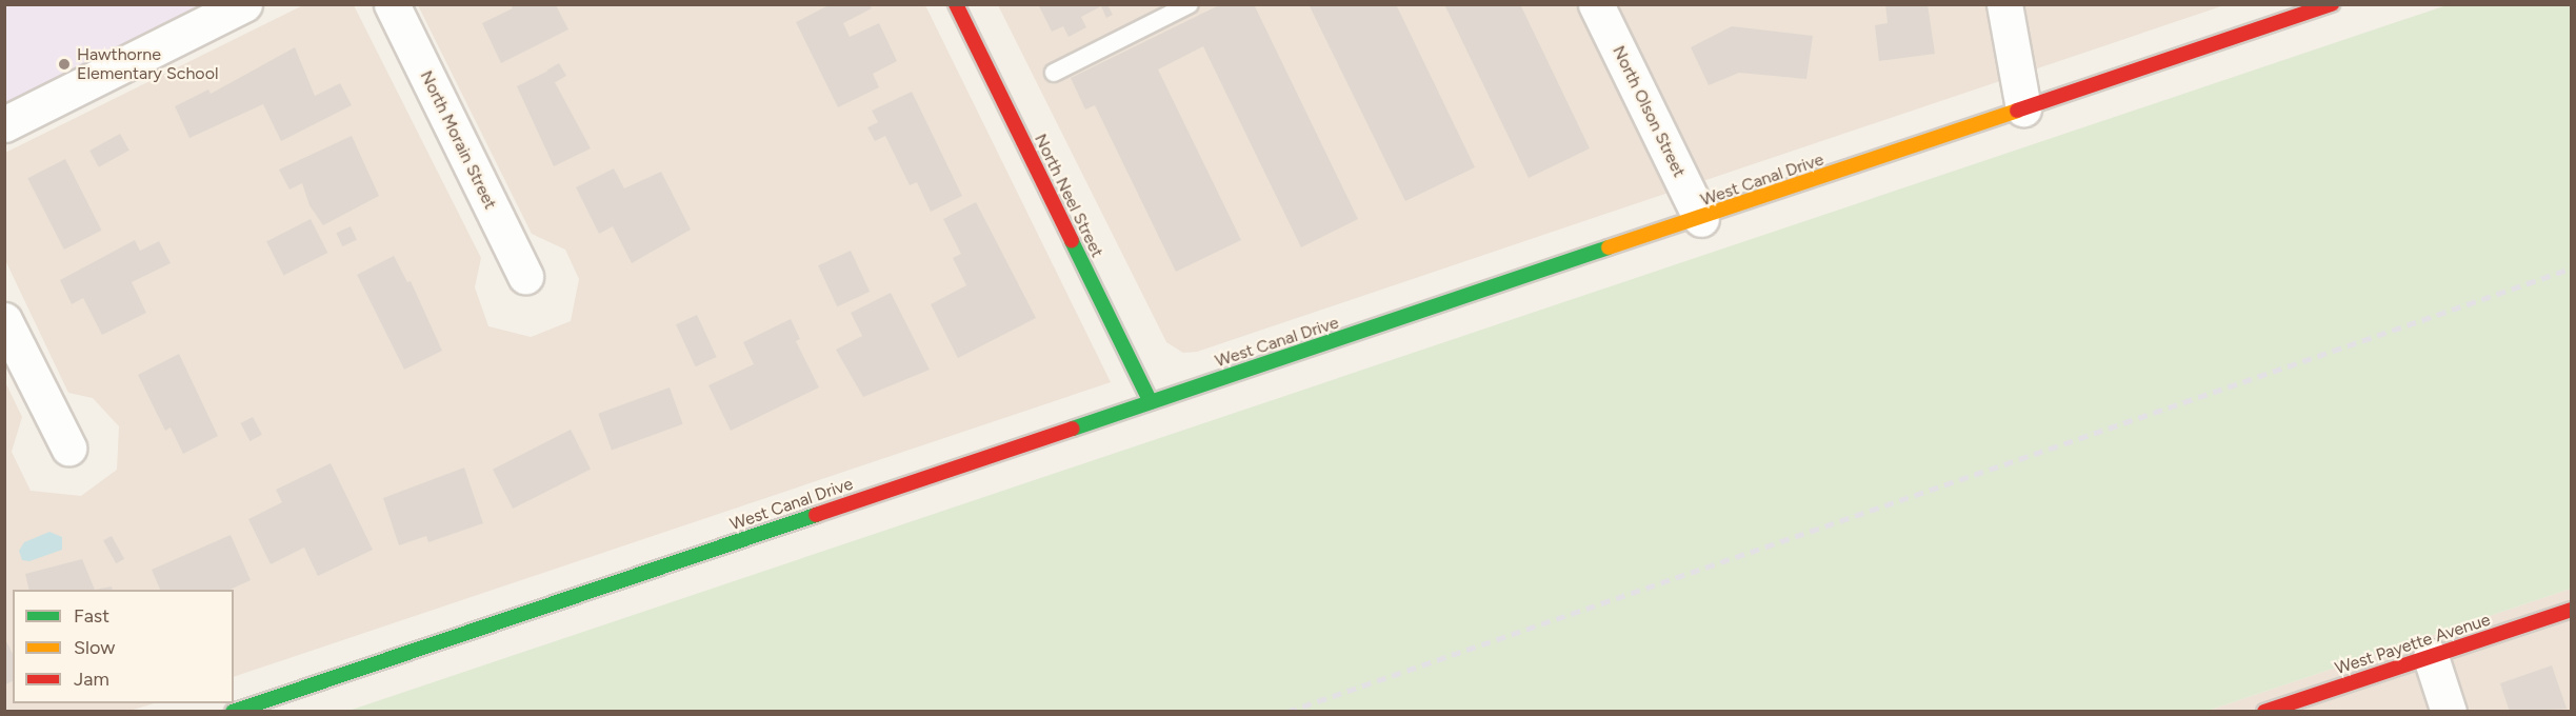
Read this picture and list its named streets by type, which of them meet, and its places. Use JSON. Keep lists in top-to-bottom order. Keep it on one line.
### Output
{"streets":{"street":["North Olson Street","North Morain Street","West Canal Drive","North Neel Street","West Payette Avenue"]},"crossings":[["North Olson Street","West Canal Drive"],["West Canal Drive","North Neel Street"]],"places":["Hawthorne Elementary School"],"legend":["Fast","Slow","Jam"]}
